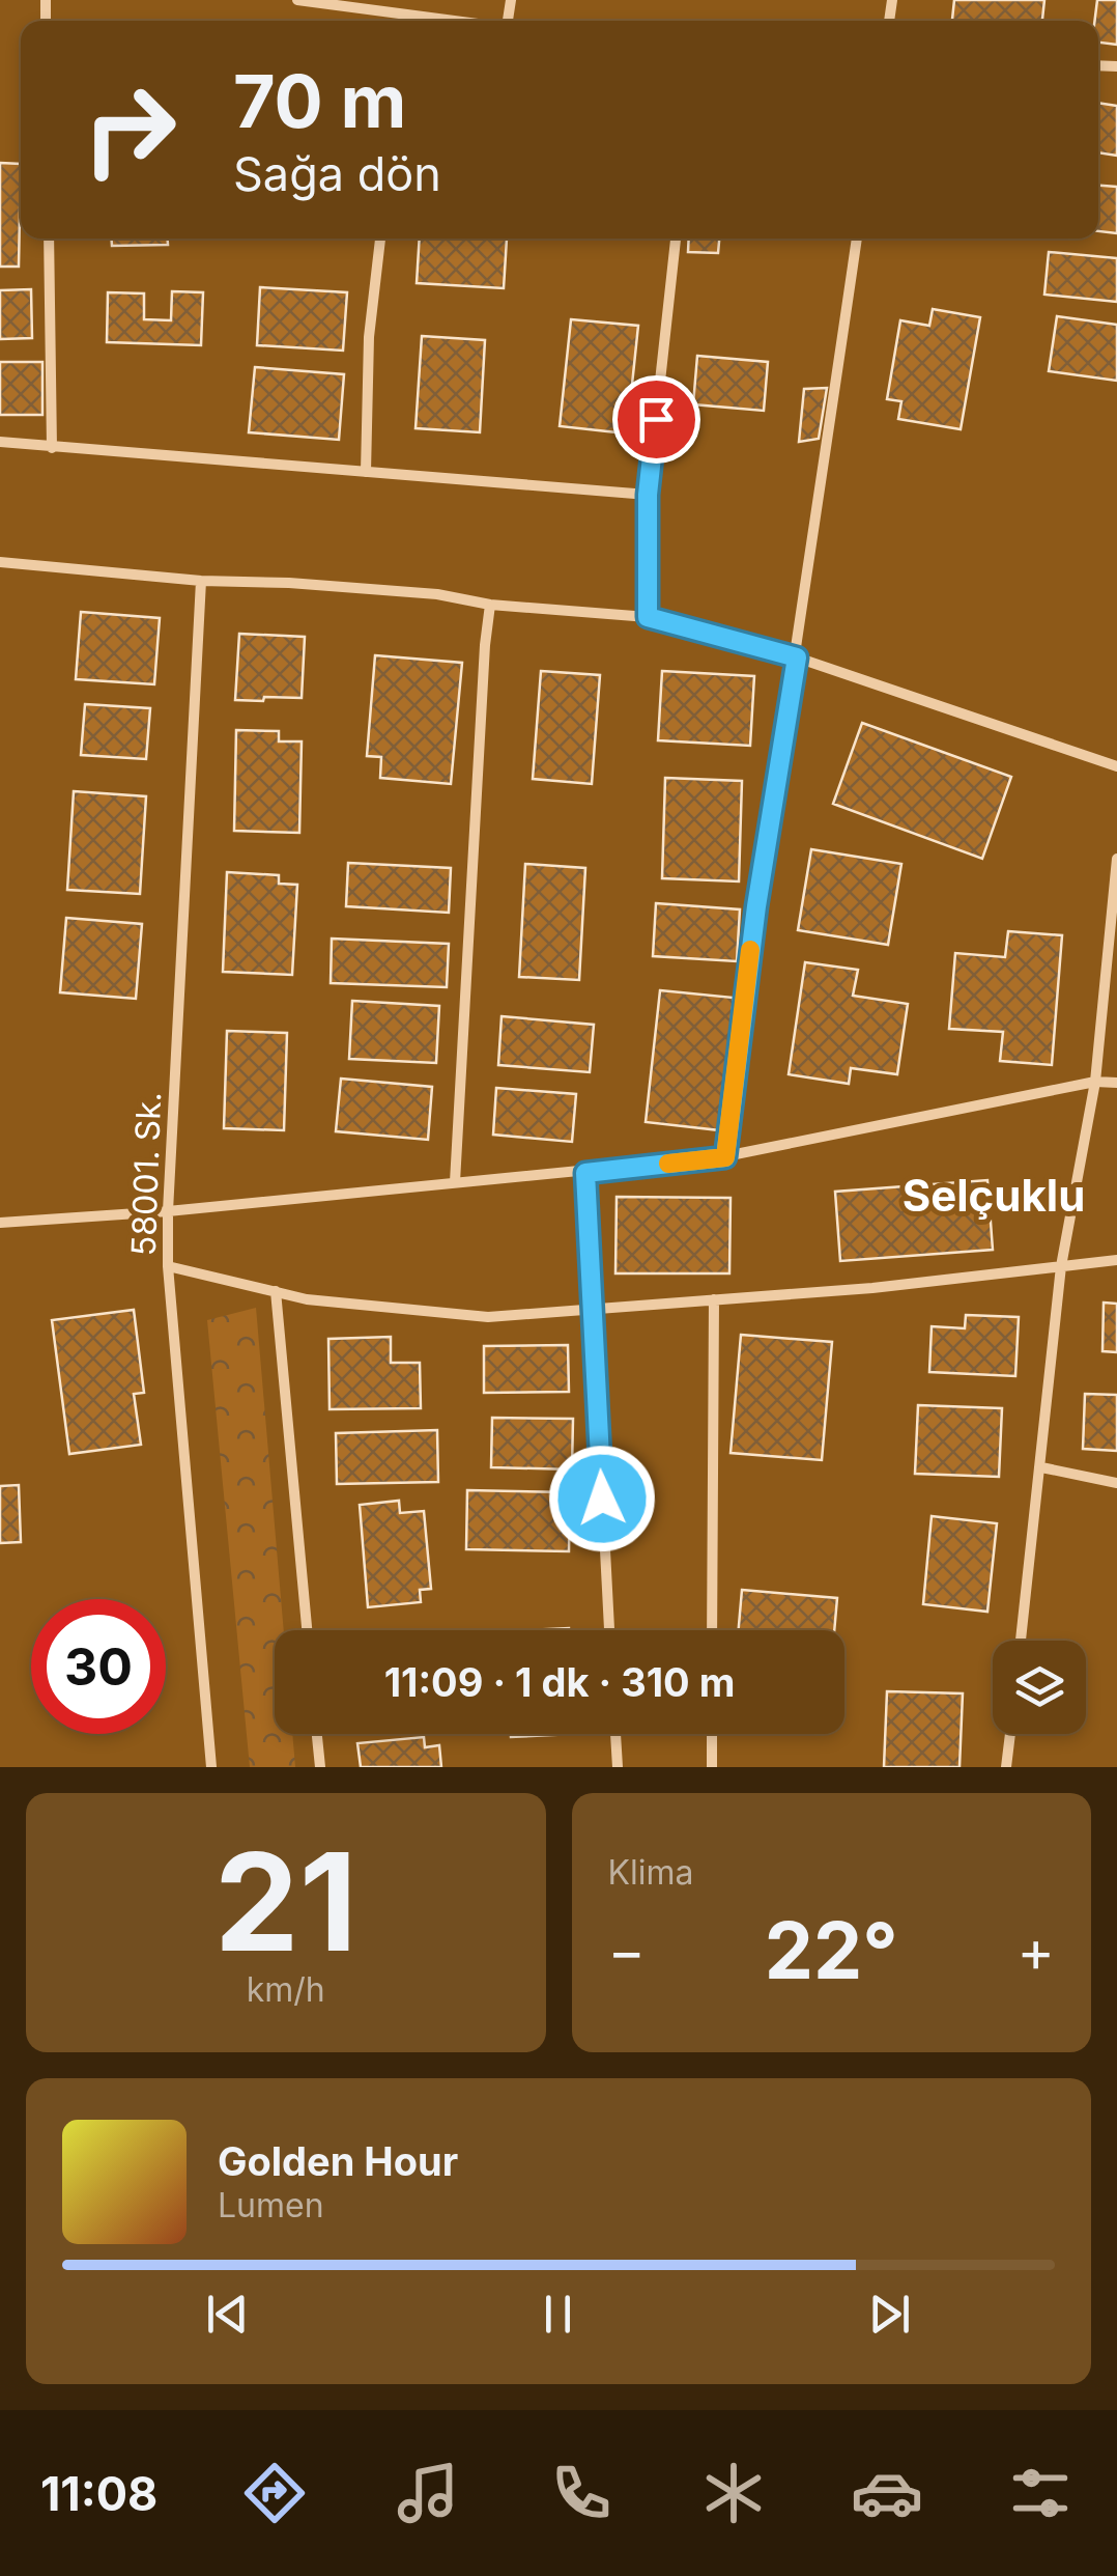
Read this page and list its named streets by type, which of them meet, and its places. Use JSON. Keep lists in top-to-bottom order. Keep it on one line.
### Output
{"streets":{"street":["58001. Sk."]},"districts":["Selçuklu"],"page":{"turn":["70 m","Sağa dön"],"limit":"30","trip":"11:09 · 1 dk · 310 m","tile":[["21","km/h"],"Klima"],"heat":["−","22°","+"],"song":["Golden Hour","Lumen"],"tabs":"11:08"}}
